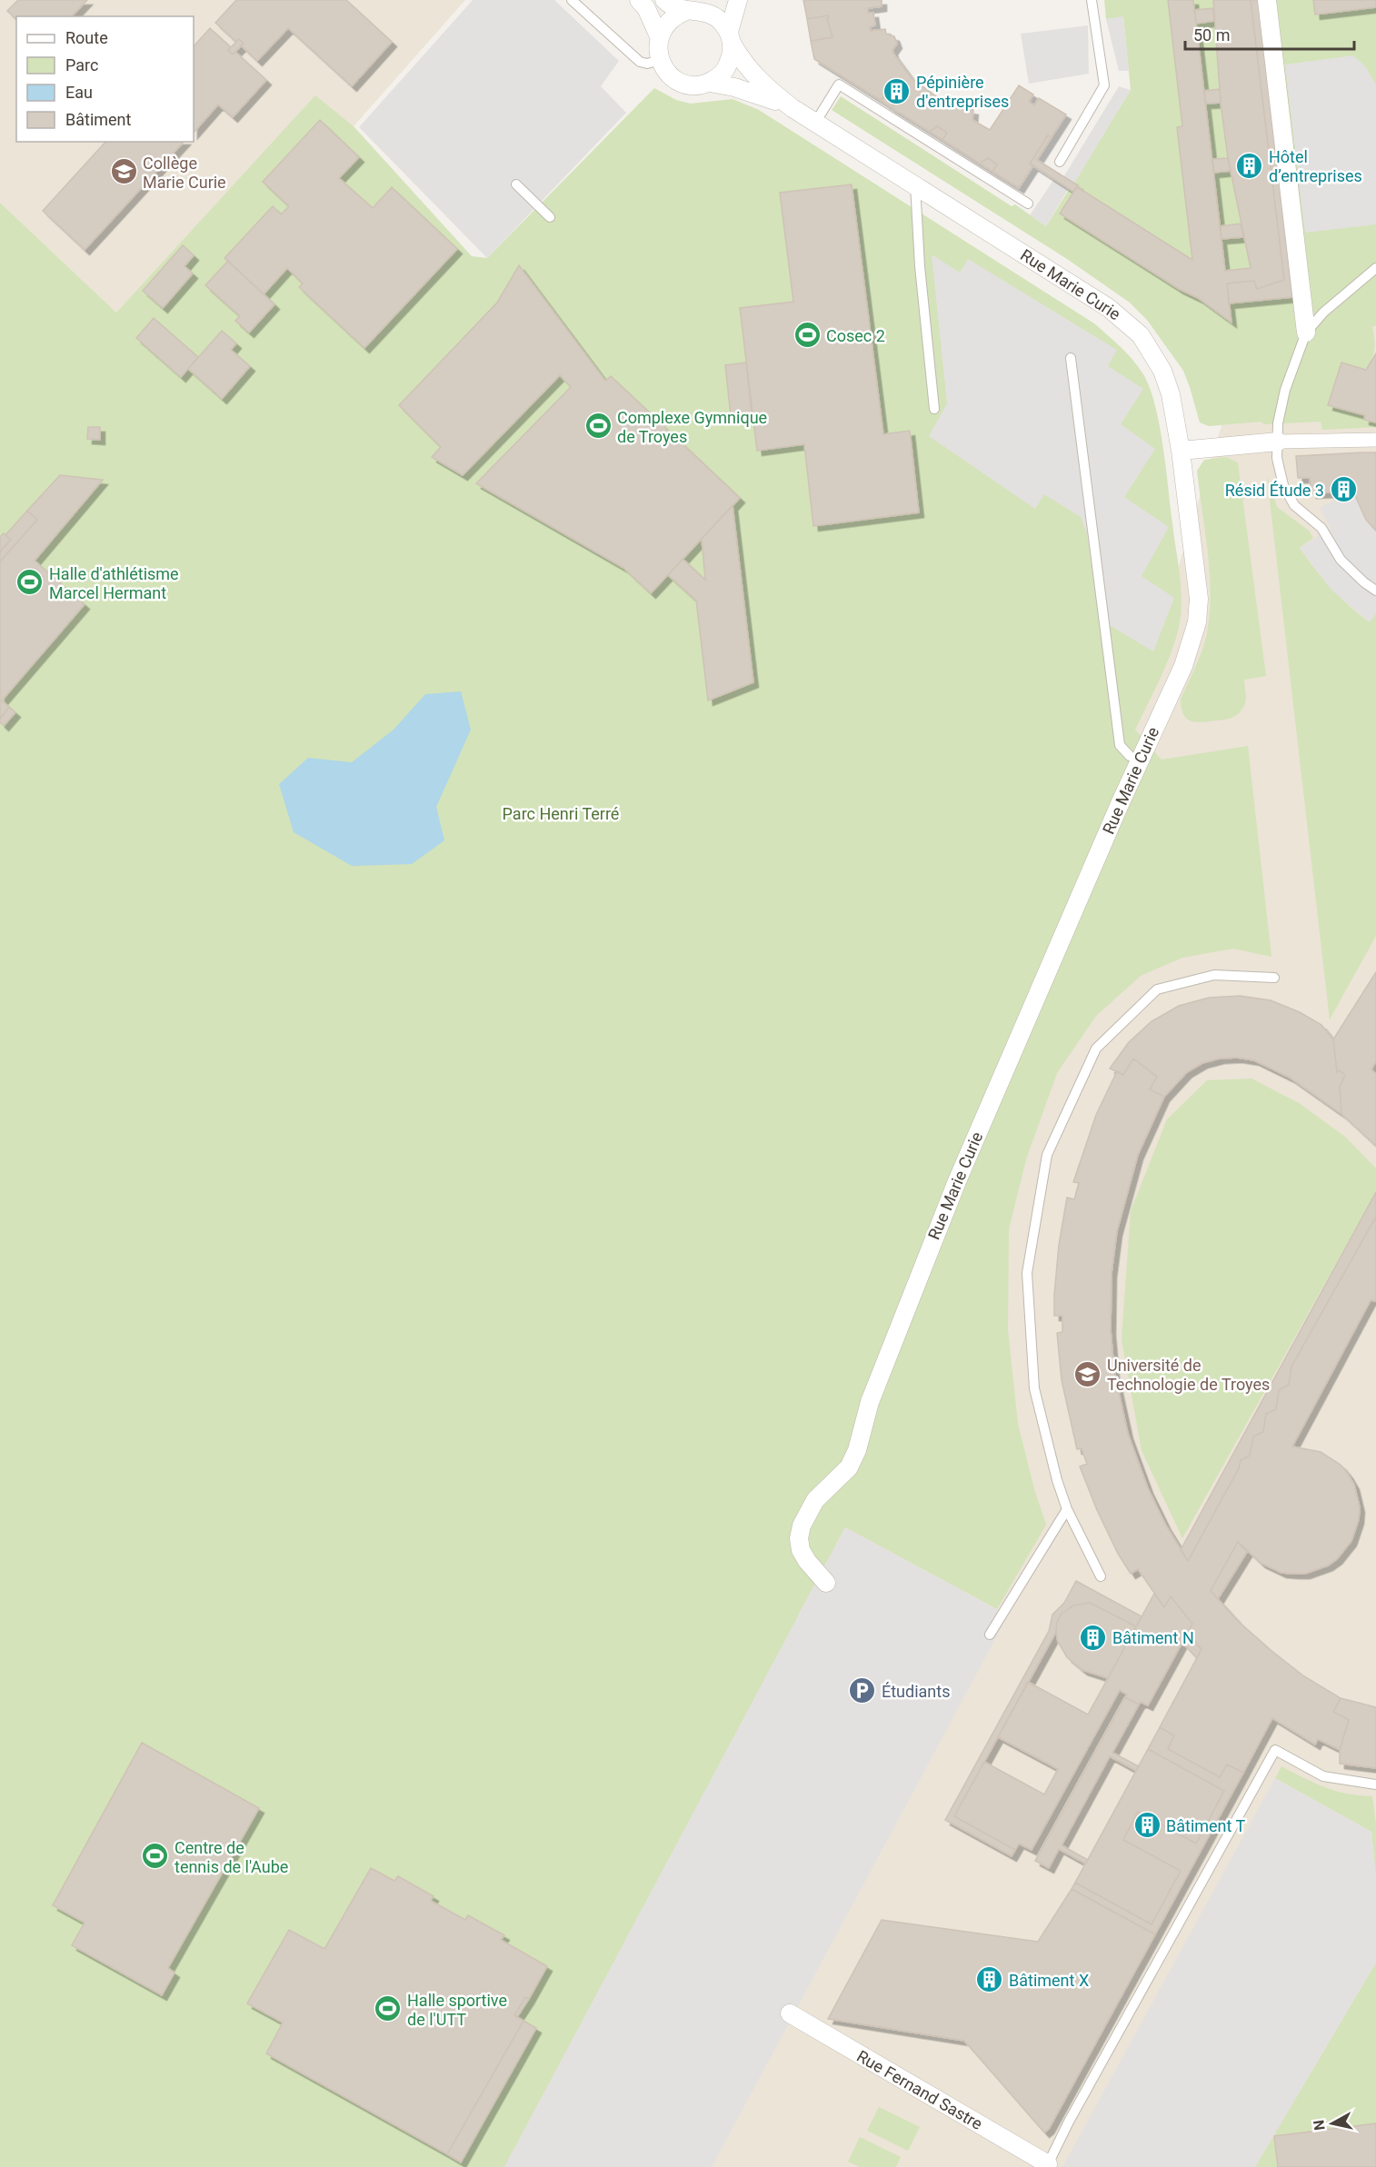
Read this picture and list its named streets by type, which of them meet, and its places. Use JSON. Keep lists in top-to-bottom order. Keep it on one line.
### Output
{"streets":{"street":["Rue Marie Curie","Rue Fernand Sastre"]},"parks":["Parc Henri Terré"],"places":{"building":["Pépinière d'entreprises","Hôtel d’entreprises","Résid Étude 3","Bâtiment N","Bâtiment T","Bâtiment X"],"school or university":["Collège Marie Curie","Université de Technologie de Troyes"],"sports":["Cosec 2","Complexe Gymnique de Troyes","Halle d'athlétisme Marcel Hermant","Centre de tennis de l'Aube","Halle sportive de l'UTT"],"parking":["Étudiants"]},"legend":["Route","Parc","Eau","Bâtiment"],"scale_bar":"50 m","north":"left"}
